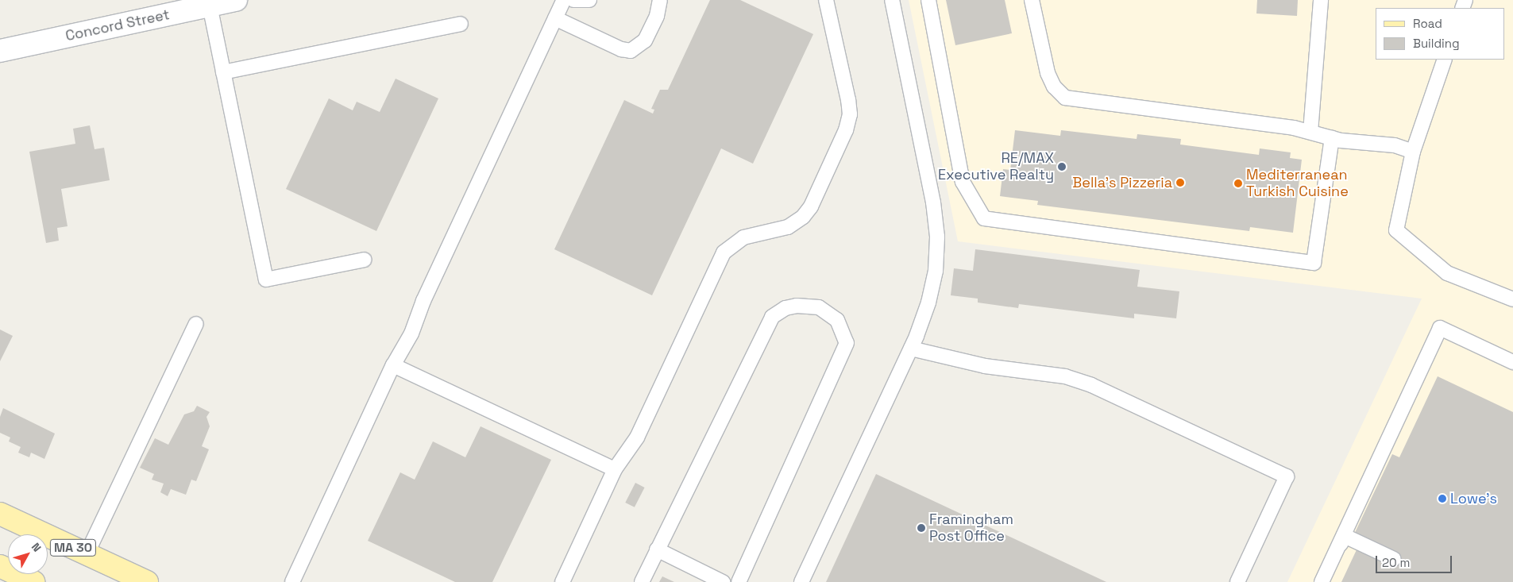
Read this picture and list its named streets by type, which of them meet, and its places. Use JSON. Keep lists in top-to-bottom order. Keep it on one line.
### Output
{"streets":{"main road":["Concord Street","MA 30"]},"places":["RE/MAX Executive Realty","Bella's Pizzeria","Mediterranean Turkish Cuisine","Lowe's","Framingham Post Office"],"legend":["Road","Building"],"scale_bar":"20 m","north":"top right"}
